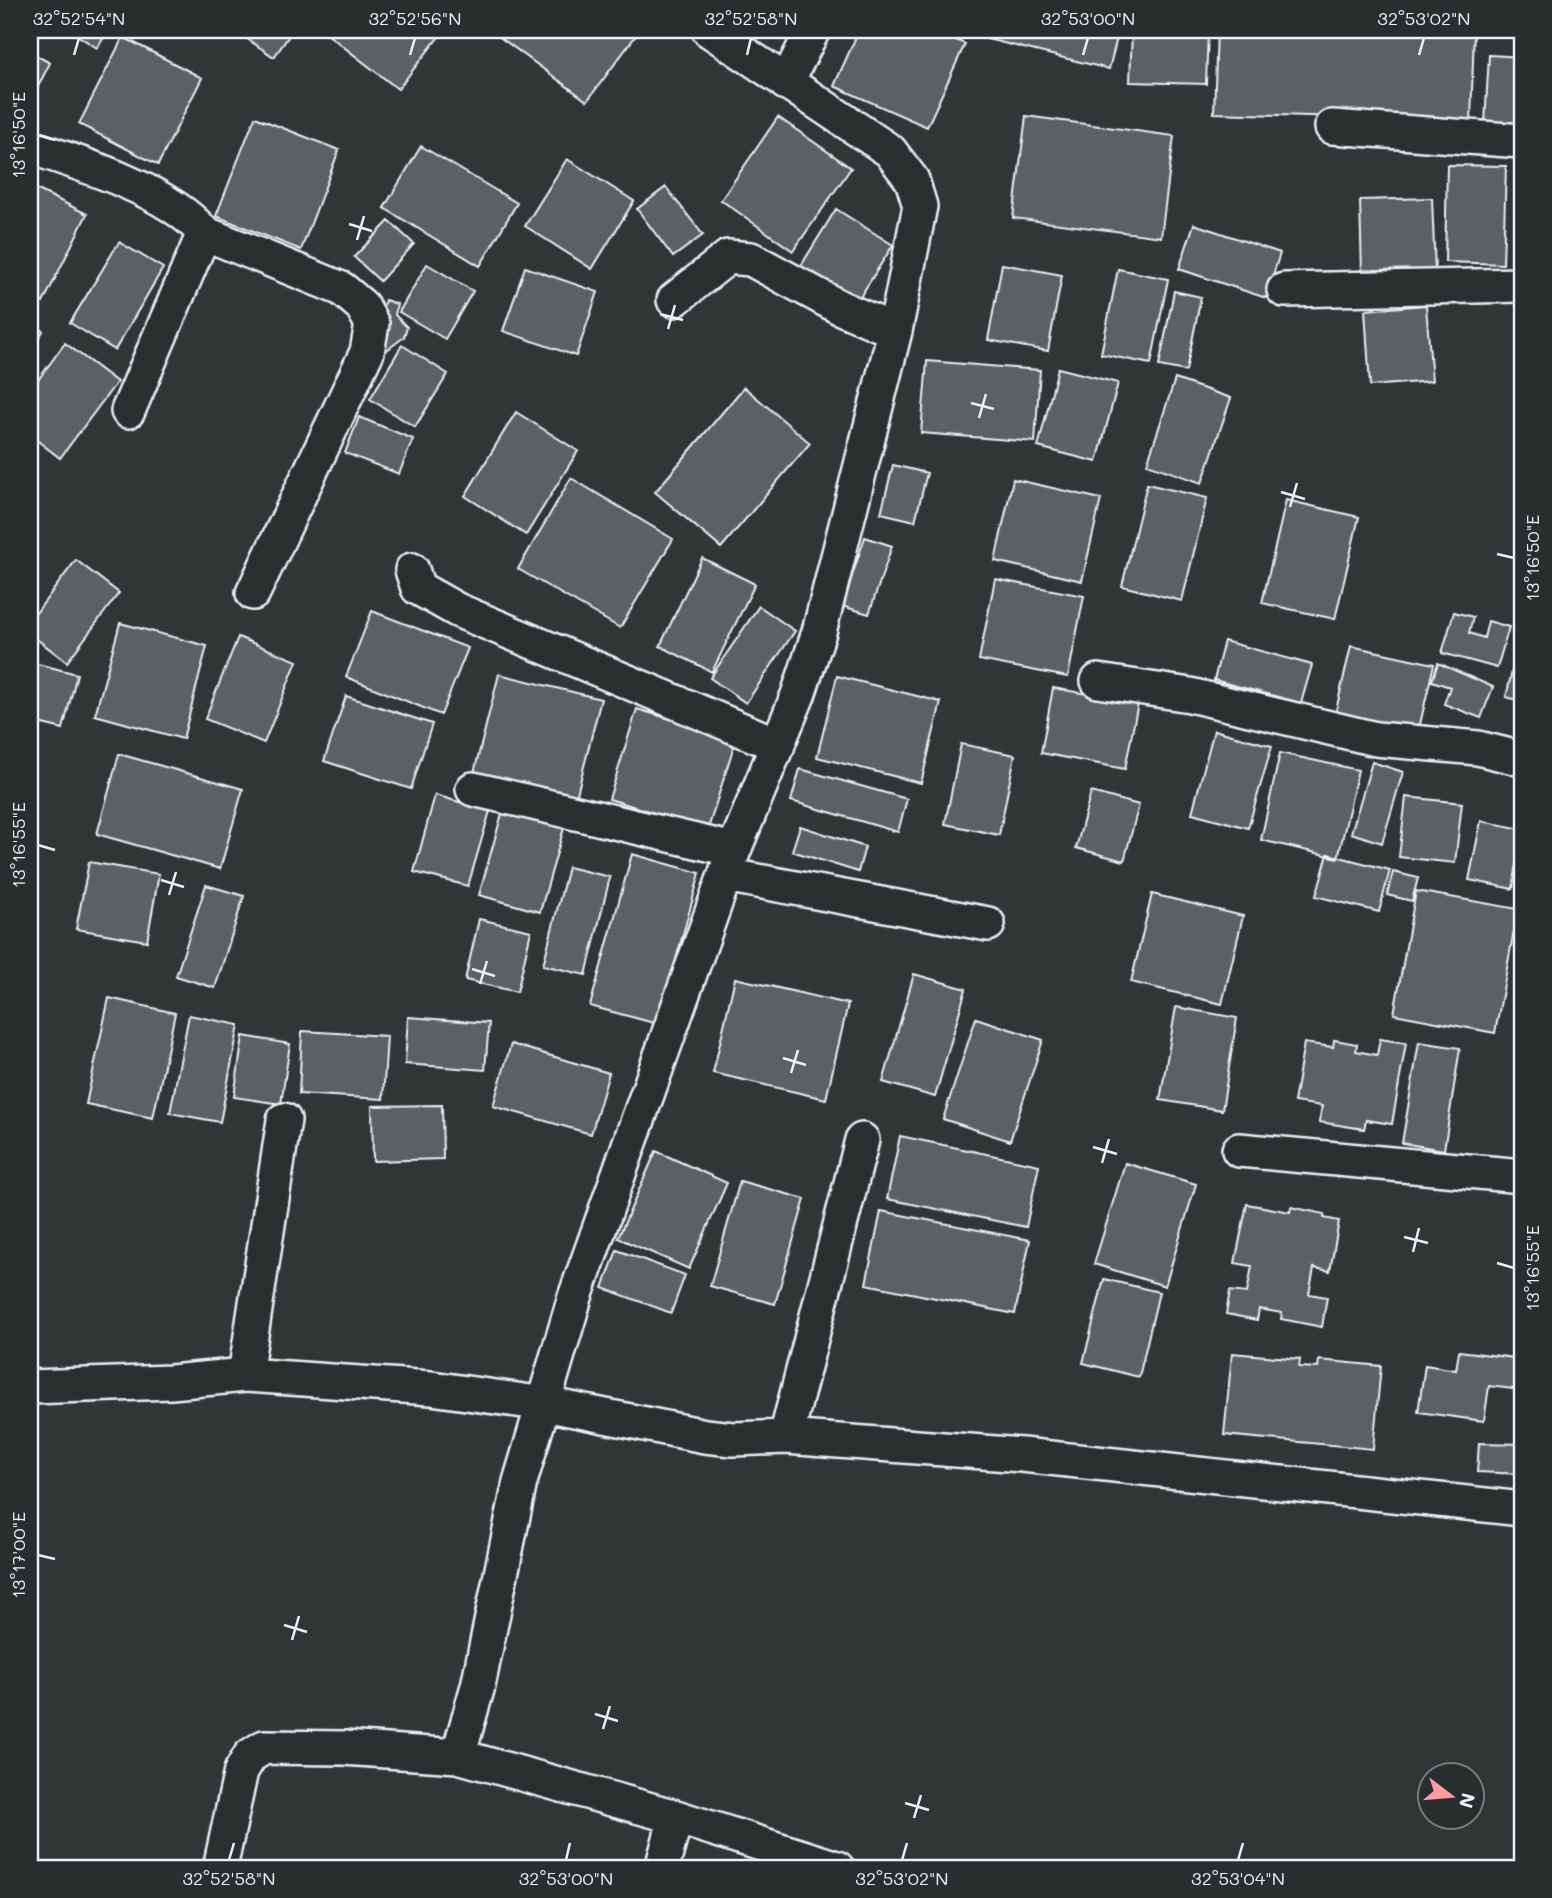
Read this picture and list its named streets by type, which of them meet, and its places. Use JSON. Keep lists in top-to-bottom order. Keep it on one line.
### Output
{"north":"right","coordinates":["32°52'54\"N","32°52'56\"N","32°52'58\"N","32°53'00\"N","32°53'02\"N","13°16'50\"E","13°16'55\"E","13°17'00\"E","32°53'04\"N"]}
